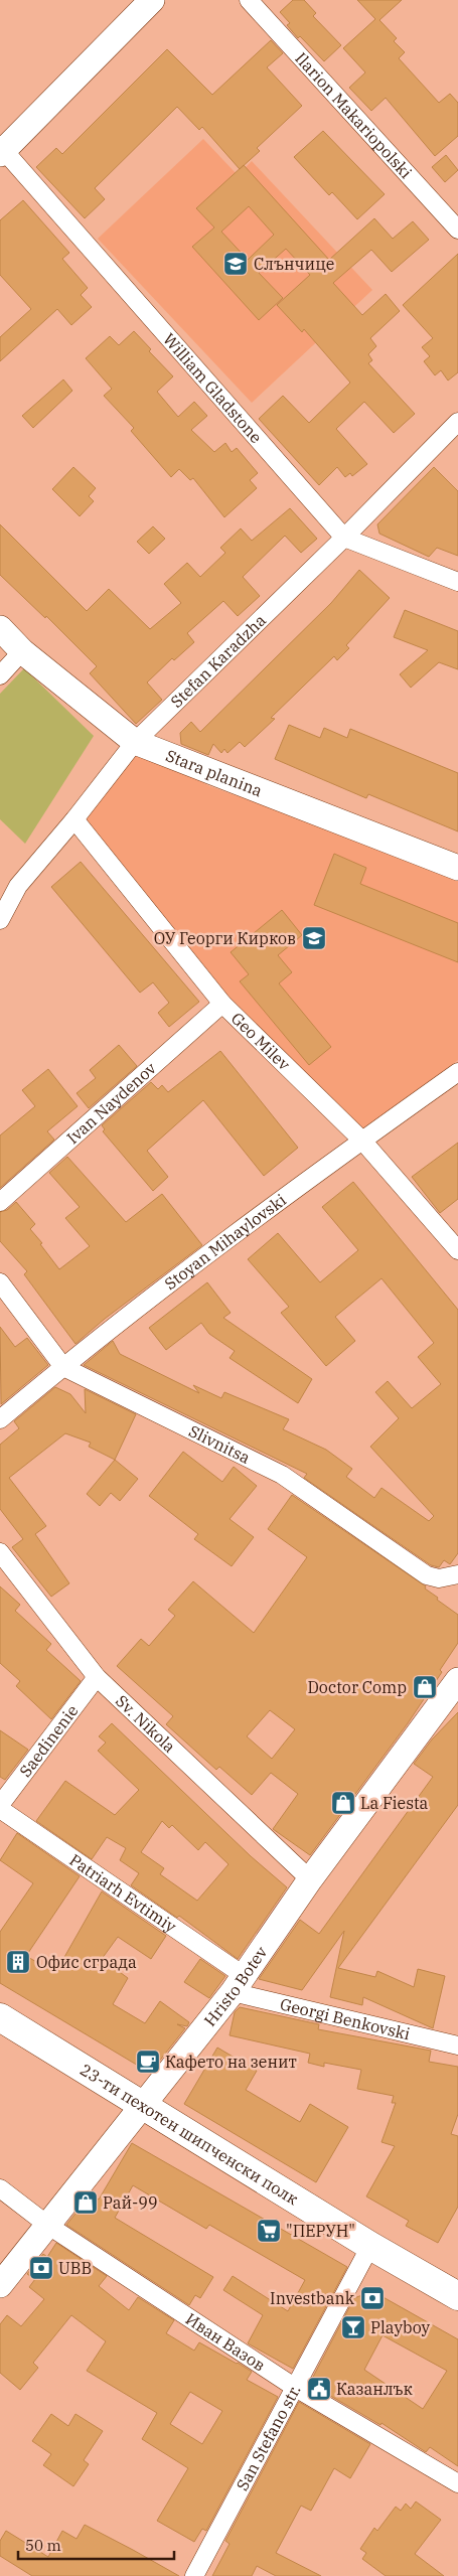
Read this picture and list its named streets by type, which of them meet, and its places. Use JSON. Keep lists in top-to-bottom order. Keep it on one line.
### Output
{"streets":{"main road":["Stara planina","Hristo Botev","23-ти пехотен шипченски полк"],"street":["Ilarion Makariopolski","William Gladstone","Stefan Karadzha","Geo Milev","Ivan Naydenov","Stoyan Mihaylovski","Slivnitsa","Sv. Nikola","Saedinenie","Patriarh Evtimiy","Georgi Benkovski","Иван Вазов","San Stefano str."]},"crossings":[["William Gladstone","Stefan Karadzha"],["Stefan Karadzha","Stara planina"],["Stefan Karadzha","Geo Milev"],["Geo Milev","Ivan Naydenov"],["Geo Milev","Stoyan Mihaylovski"],["Stoyan Mihaylovski","Slivnitsa"],["Sv. Nikola","Saedinenie"],["Sv. Nikola","Hristo Botev"],["Patriarh Evtimiy","Hristo Botev"],["Patriarh Evtimiy","Georgi Benkovski"],["Hristo Botev","Georgi Benkovski"],["Hristo Botev","23-ти пехотен шипченски полк"],["Hristo Botev","Иван Вазов"],["23-ти пехотен шипченски полк","San Stefano str."],["Иван Вазов","San Stefano str."]],"places":{"school or university":["Слънчице","ОУ Георги Кирков"],"shop":["Doctor Comp","La Fiesta","Рай-99"],"building":["Офис сграда"],"cafe":["Кафето на зенит"],"supermarket":["\"ПЕРУН\""],"bank":["UBB","Investbank"],"bar":["Playboy"],"public building":["Казанлък"]},"scale_bar":"50 m"}
